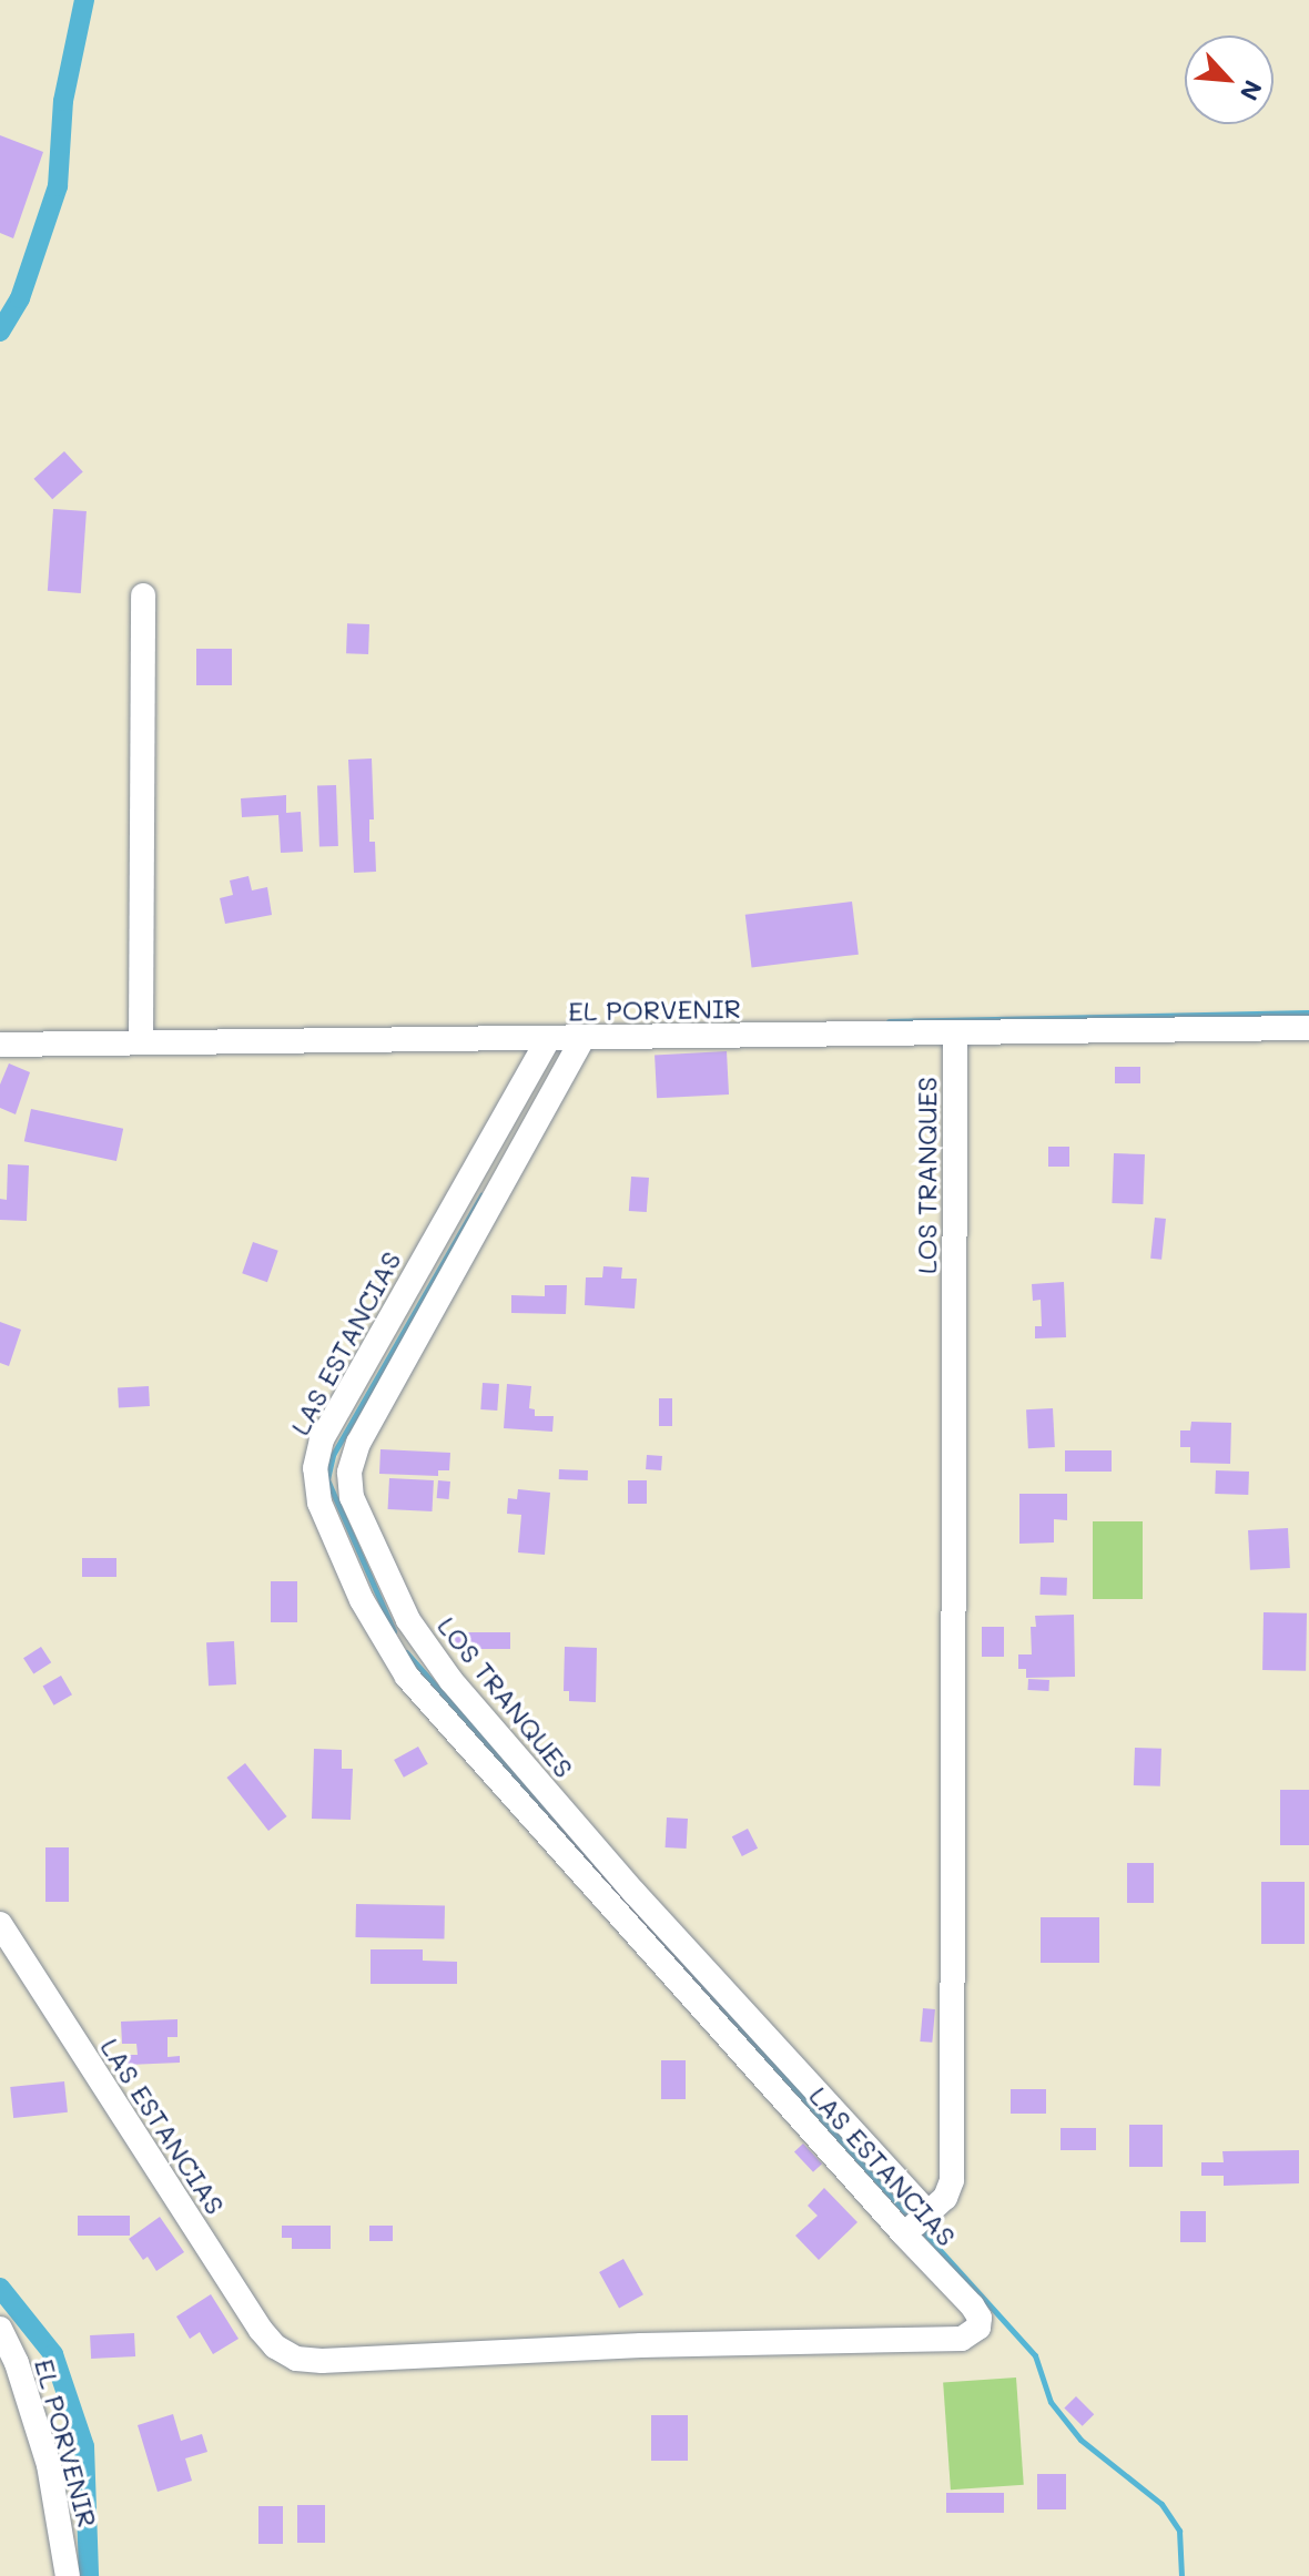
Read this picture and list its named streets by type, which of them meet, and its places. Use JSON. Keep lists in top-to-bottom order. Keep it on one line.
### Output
{"streets":{"street":["EL PORVENIR","LOS TRANQUES","LAS ESTANCIAS"]},"crossings":[["EL PORVENIR","LOS TRANQUES"],["EL PORVENIR","LAS ESTANCIAS"],["LOS TRANQUES","LAS ESTANCIAS"]],"north":"bottom right"}
